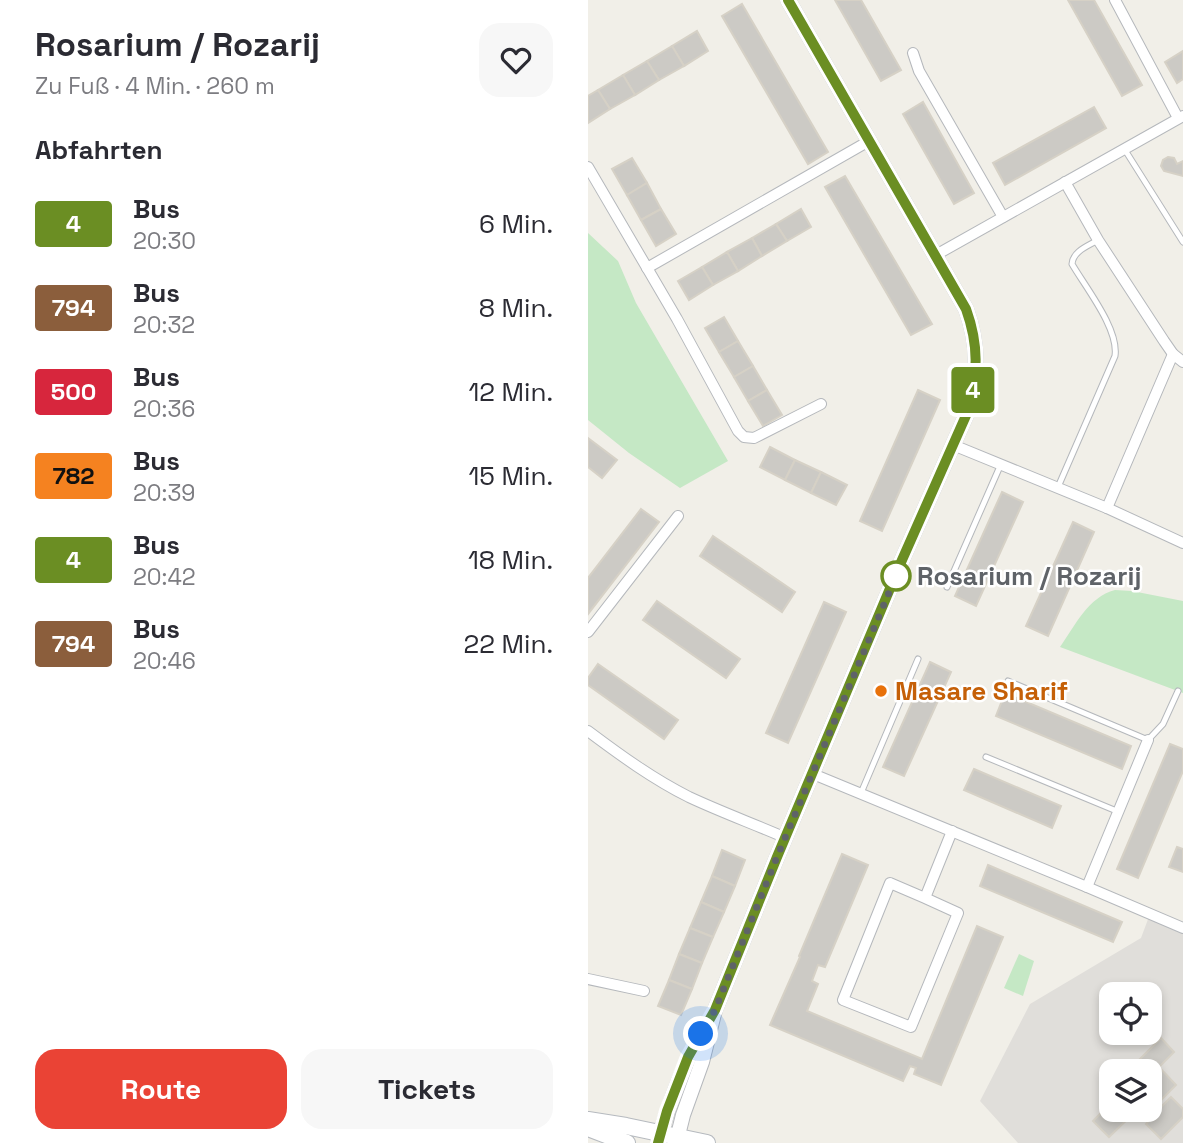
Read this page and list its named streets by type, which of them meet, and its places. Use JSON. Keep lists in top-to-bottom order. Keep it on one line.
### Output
{"places":["Rosarium / Rozarij","Masare Sharif"],"lines":["bus line 4"],"page":{"heading":[["Rosarium / Rozarij","Zu Fuß · 4 Min. · 260 m"],"Abfahrten"],"on_map":"4","list":[{"mark":"4","name":"Bus","note":"20:30","value":"6 Min."},{"mark":"794","name":"Bus","note":"20:32","value":"8 Min."},{"mark":"500","name":"Bus","note":"20:36","value":"12 Min."},{"mark":"782","name":"Bus","note":"20:39","value":"15 Min."},{"mark":"4","name":"Bus","note":"20:42","value":"18 Min."},{"mark":"794","name":"Bus","note":"20:46","value":"22 Min."}],"buttons":["Route","Tickets"]}}
